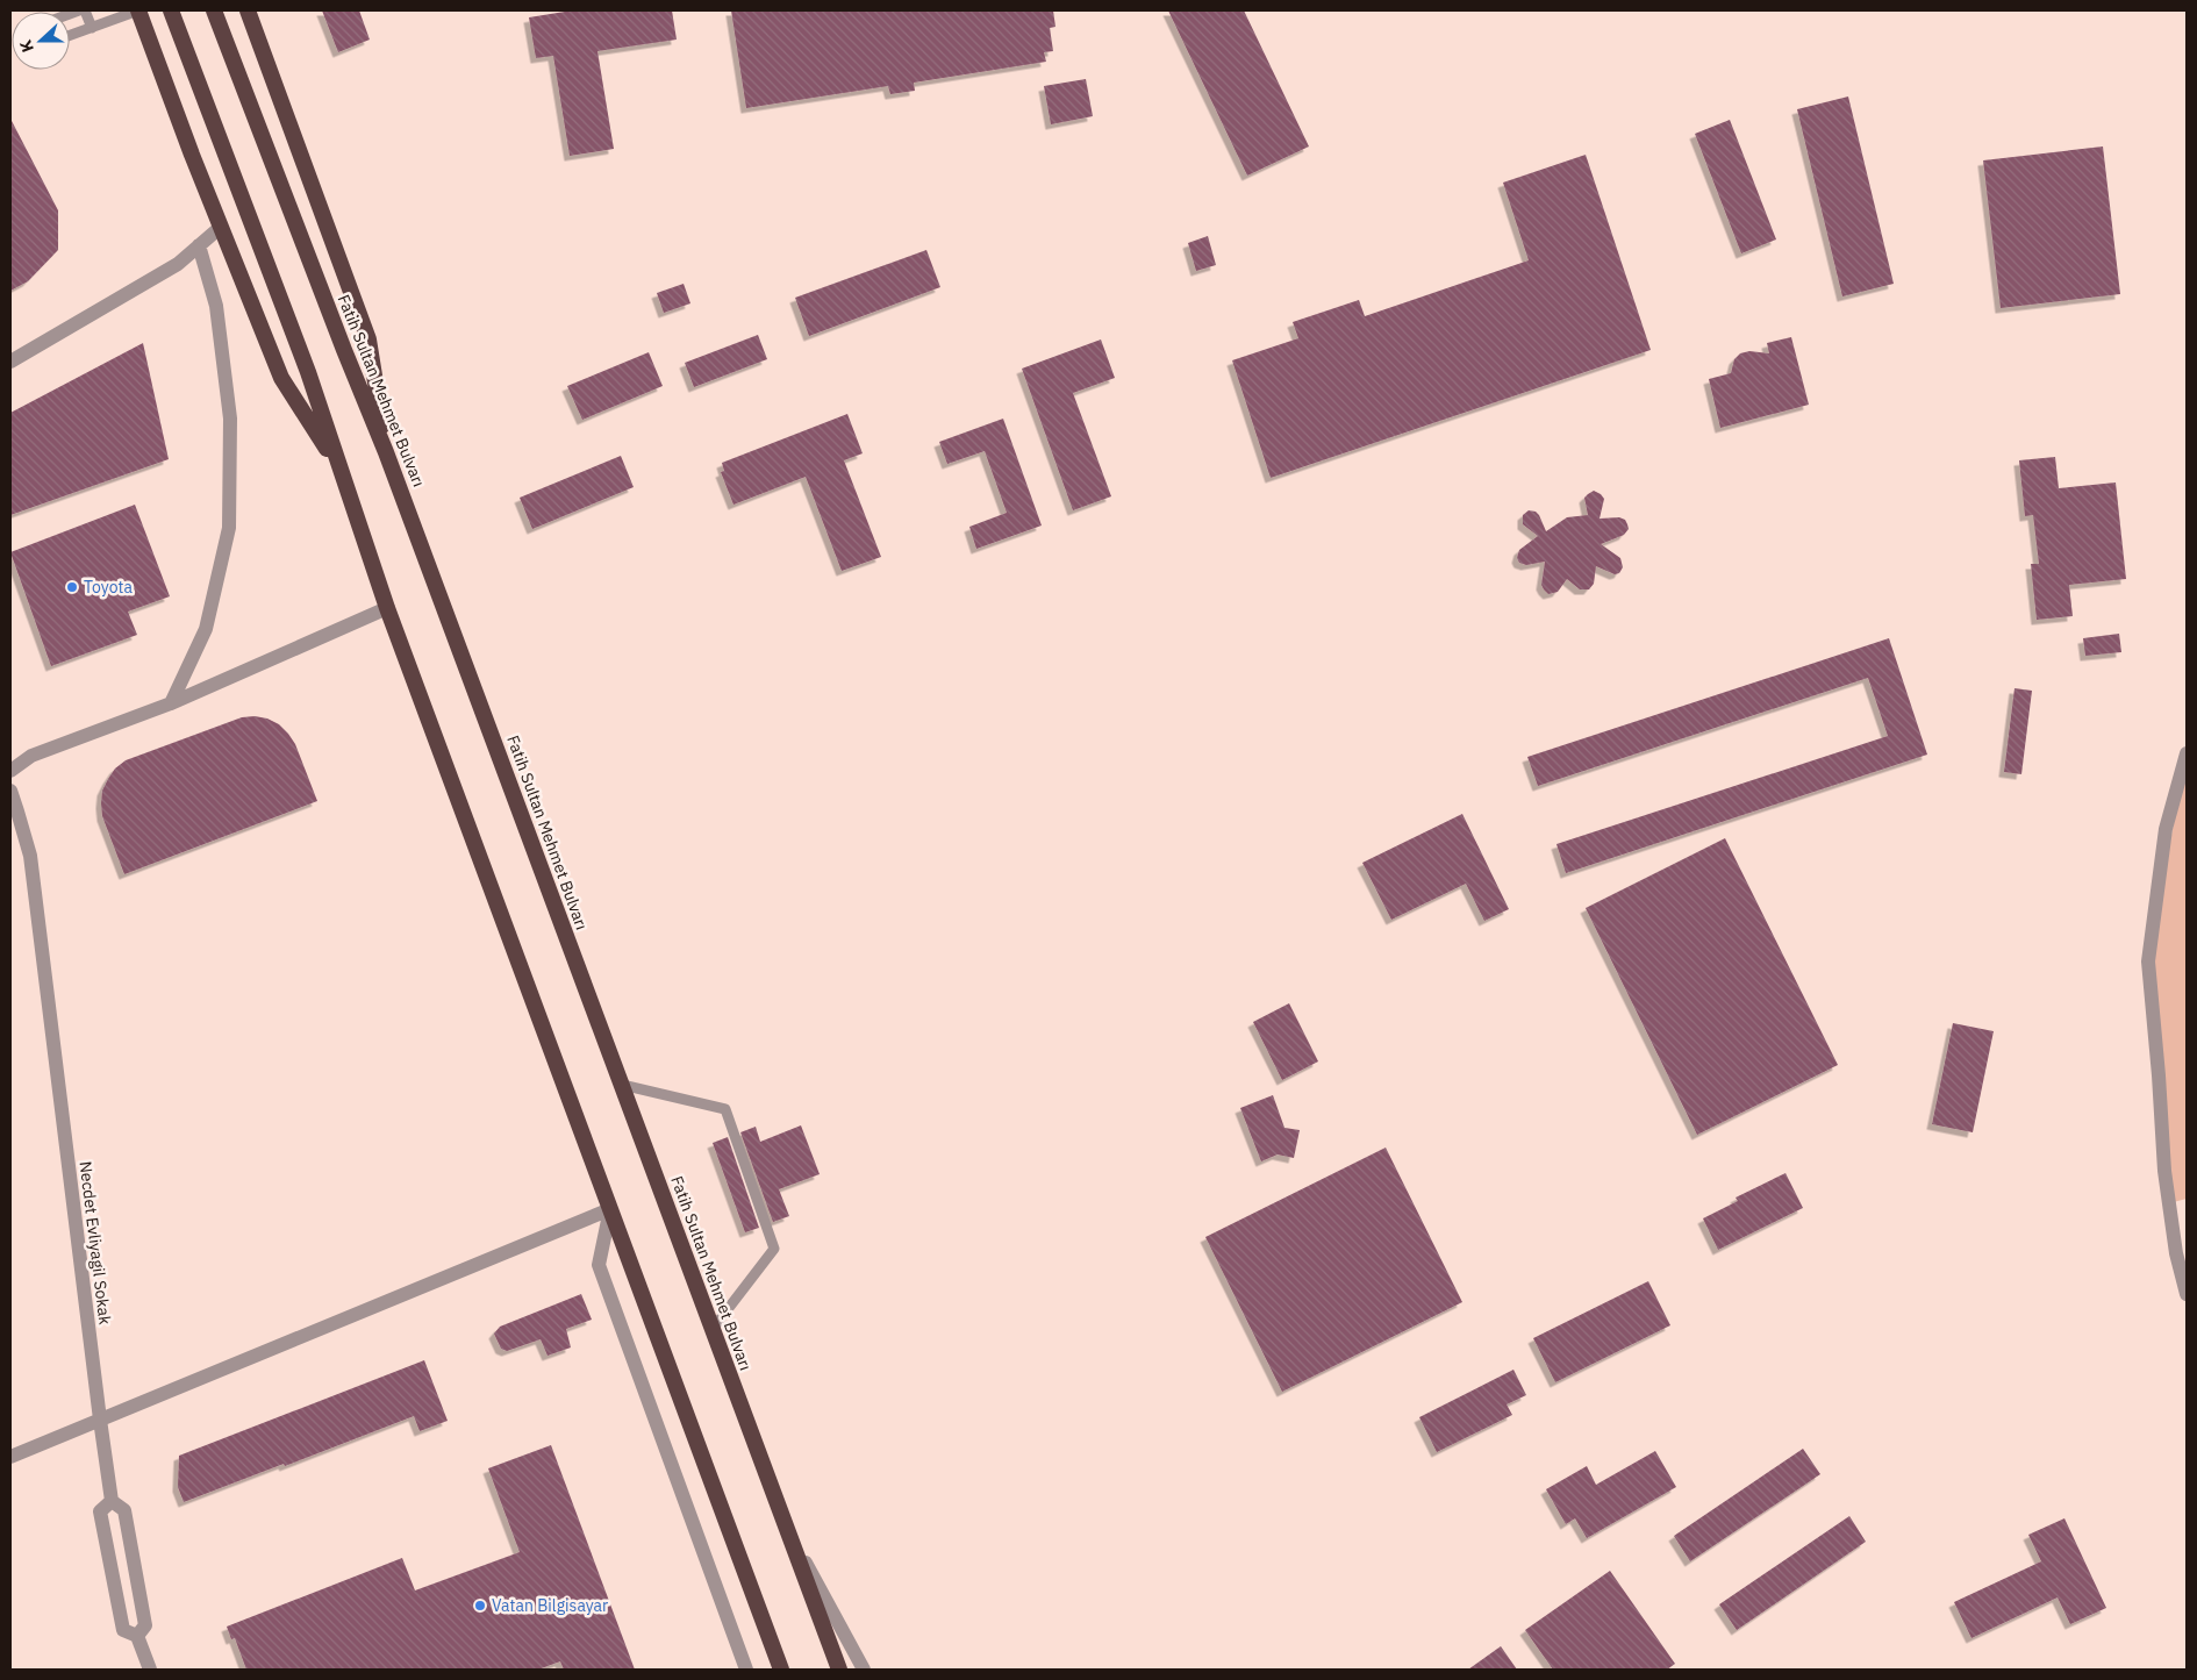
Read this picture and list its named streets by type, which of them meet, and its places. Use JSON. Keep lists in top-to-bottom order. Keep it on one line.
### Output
{"streets":{"highway":["Fatih Sultan Mehmet Bulvarı"],"street":["Necdet Evliyagil Sokak"]},"places":["Toyota","Vatan Bilgisayar"],"north":"left"}
